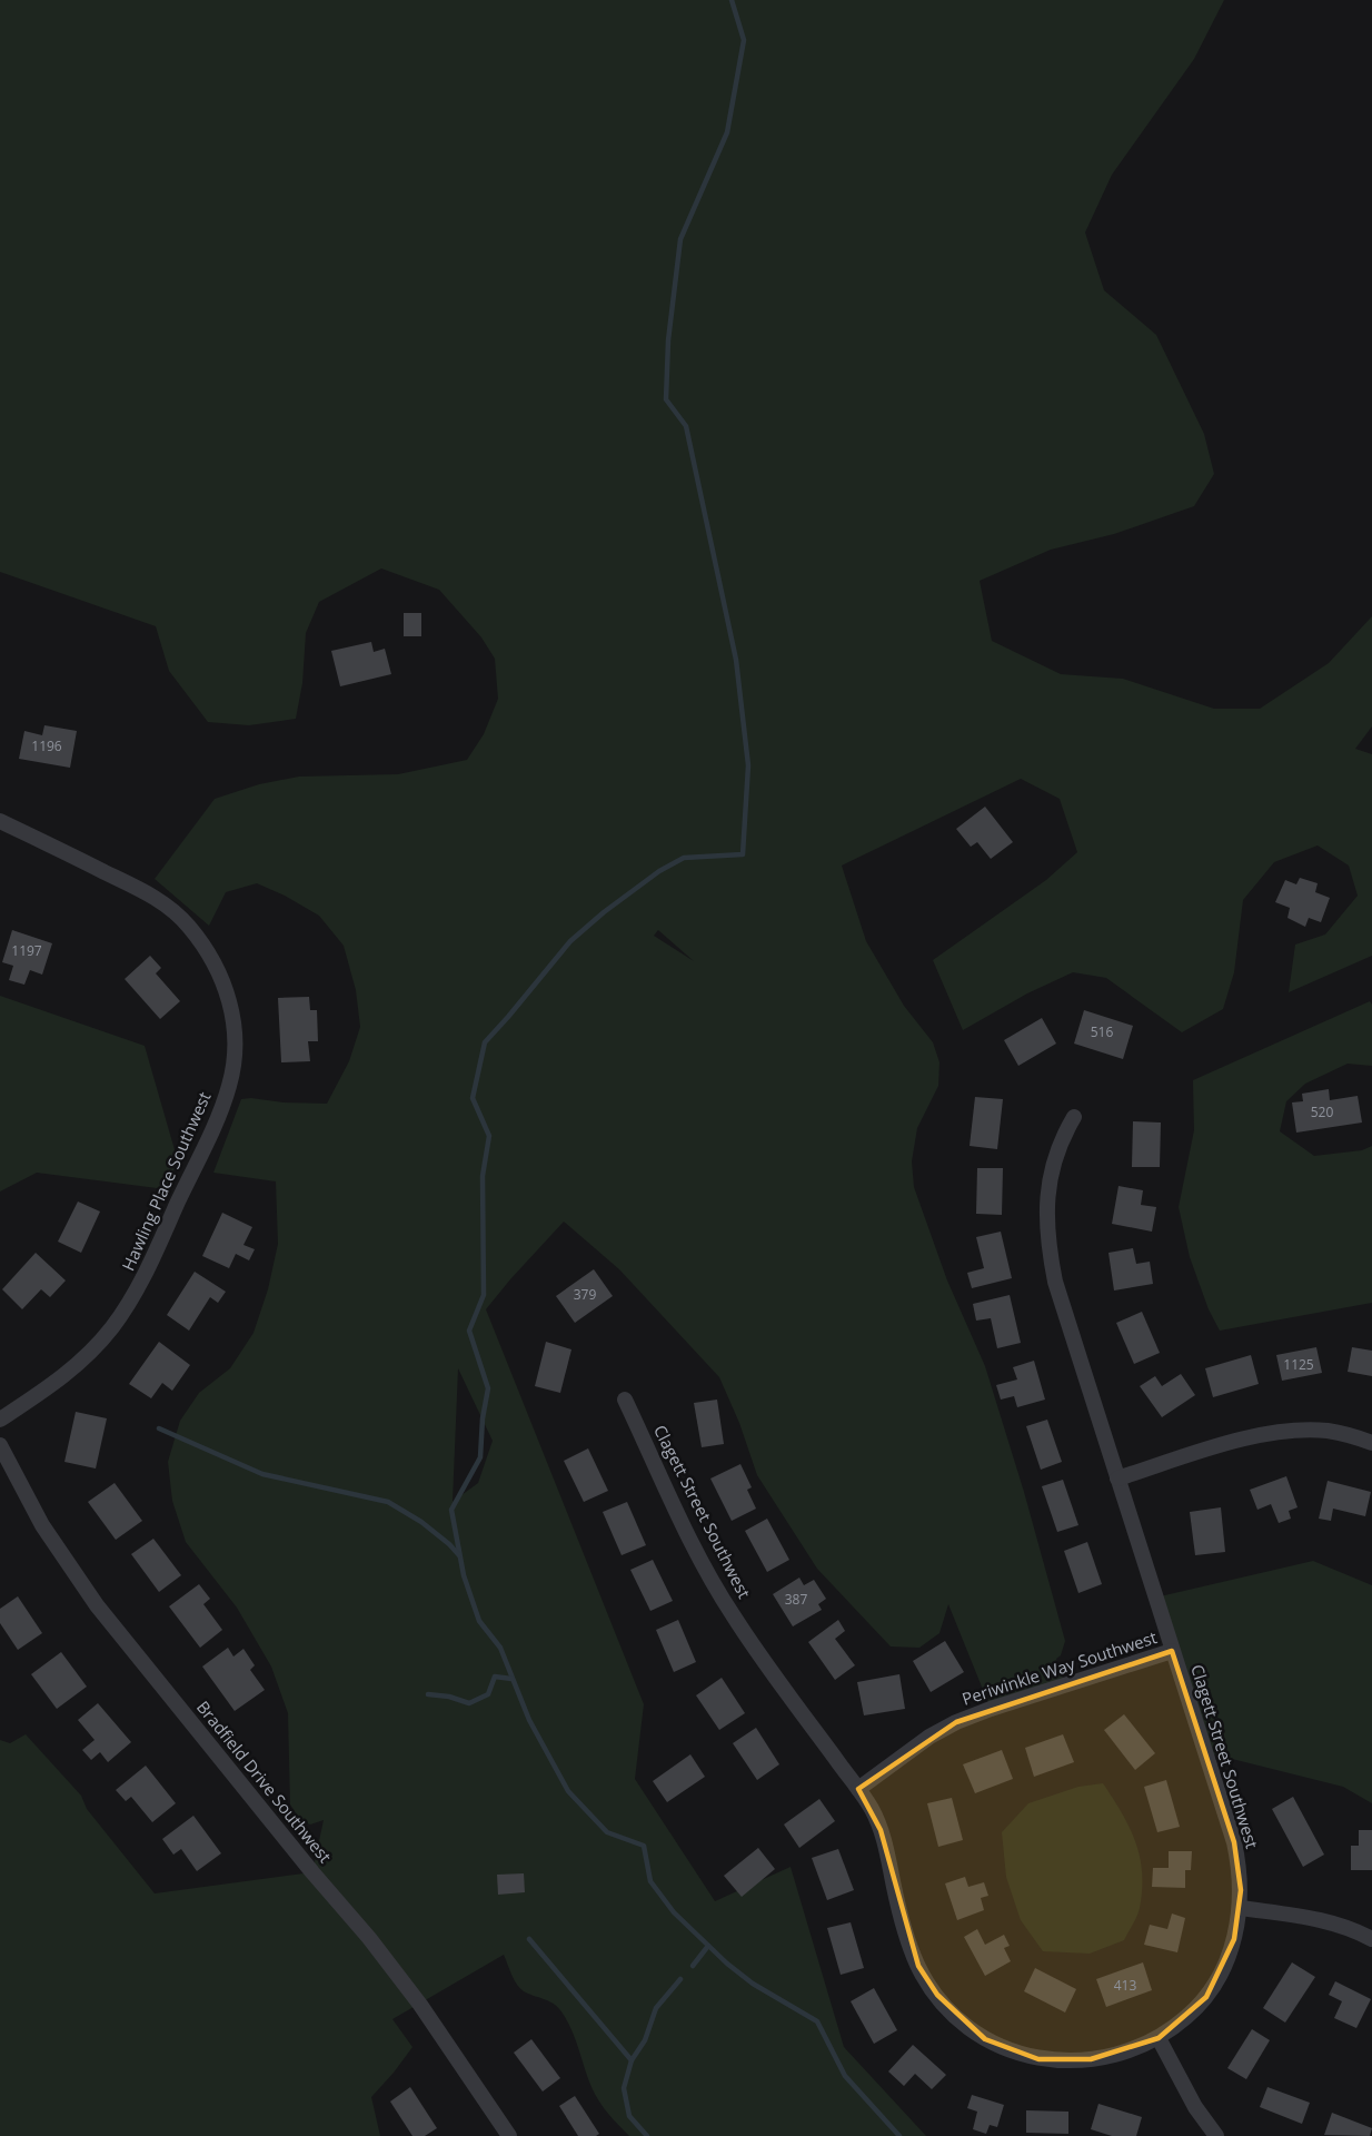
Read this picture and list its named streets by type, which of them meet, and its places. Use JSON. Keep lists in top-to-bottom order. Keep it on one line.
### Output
{"streets":{"street":["Hawling Place Southwest","Clagett Street Southwest","Periwinkle Way Southwest","Bradfield Drive Southwest"]},"crossings":[["Clagett Street Southwest","Periwinkle Way Southwest"]],"house_numbers":["1196","1197","516","520","379","1125","387","413"]}
